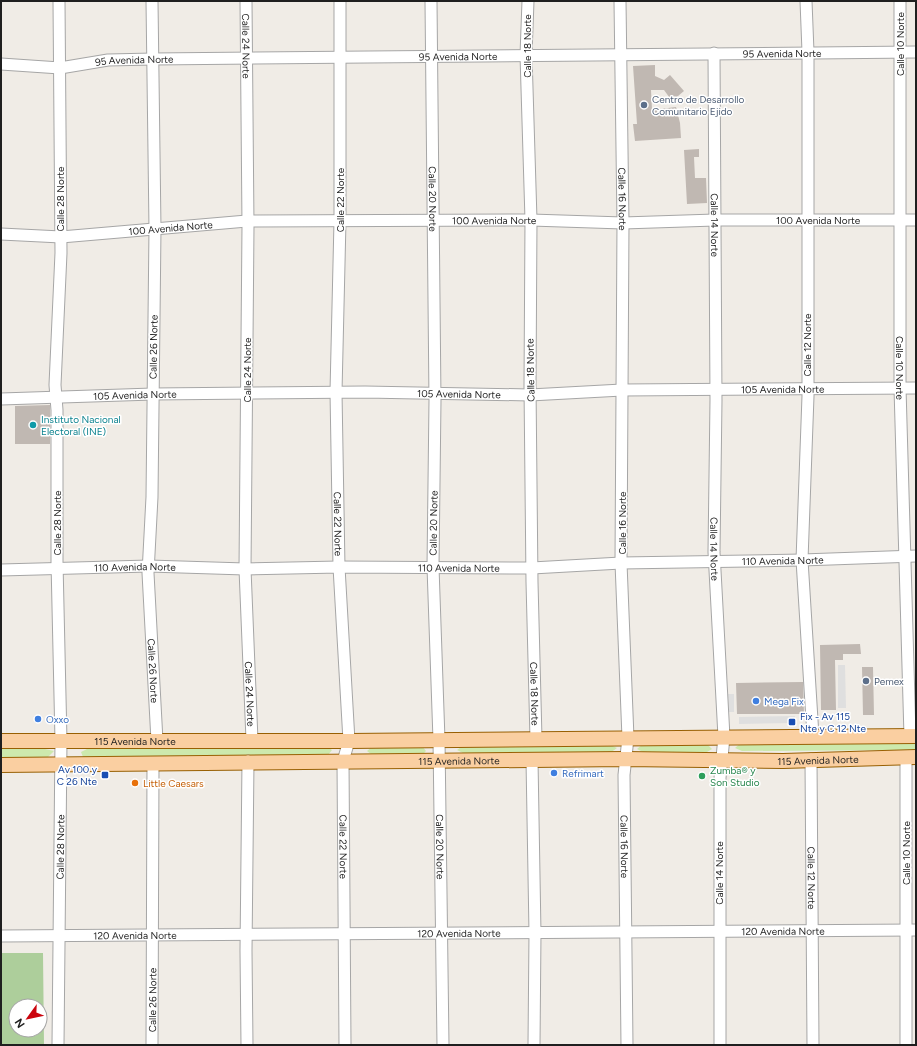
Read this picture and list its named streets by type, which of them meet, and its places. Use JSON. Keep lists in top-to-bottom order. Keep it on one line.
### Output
{"streets":{"main road":["115 Avenida Norte"],"street":["Calle 10 Norte","Calle 24 Norte","Calle 18 Norte","95 Avenida Norte","Calle 28 Norte","Calle 20 Norte","Calle 16 Norte","Calle 22 Norte","100 Avenida Norte","Calle 14 Norte","Calle 12 Norte","Calle 26 Norte","105 Avenida Norte","110 Avenida Norte","120 Avenida Norte"]},"crossings":[["Calle 10 Norte","95 Avenida Norte"],["Calle 10 Norte","100 Avenida Norte"],["Calle 10 Norte","105 Avenida Norte"],["Calle 10 Norte","110 Avenida Norte"],["Calle 10 Norte","115 Avenida Norte"],["Calle 10 Norte","120 Avenida Norte"],["Calle 24 Norte","95 Avenida Norte"],["Calle 24 Norte","100 Avenida Norte"],["Calle 24 Norte","105 Avenida Norte"],["Calle 24 Norte","110 Avenida Norte"],["Calle 24 Norte","115 Avenida Norte"],["Calle 18 Norte","95 Avenida Norte"],["Calle 18 Norte","100 Avenida Norte"],["Calle 18 Norte","105 Avenida Norte"],["Calle 18 Norte","110 Avenida Norte"],["Calle 18 Norte","115 Avenida Norte"],["95 Avenida Norte","Calle 28 Norte"],["95 Avenida Norte","Calle 20 Norte"],["95 Avenida Norte","Calle 16 Norte"],["95 Avenida Norte","Calle 22 Norte"],["95 Avenida Norte","Calle 14 Norte"],["95 Avenida Norte","Calle 12 Norte"],["95 Avenida Norte","Calle 26 Norte"],["Calle 28 Norte","100 Avenida Norte"],["Calle 28 Norte","105 Avenida Norte"],["Calle 28 Norte","110 Avenida Norte"],["Calle 28 Norte","115 Avenida Norte"],["Calle 28 Norte","120 Avenida Norte"],["Calle 20 Norte","100 Avenida Norte"],["Calle 20 Norte","105 Avenida Norte"],["Calle 20 Norte","110 Avenida Norte"],["Calle 20 Norte","115 Avenida Norte"],["Calle 20 Norte","120 Avenida Norte"],["Calle 16 Norte","100 Avenida Norte"],["Calle 16 Norte","105 Avenida Norte"],["Calle 16 Norte","110 Avenida Norte"],["Calle 16 Norte","115 Avenida Norte"],["Calle 16 Norte","120 Avenida Norte"],["Calle 22 Norte","100 Avenida Norte"],["Calle 22 Norte","105 Avenida Norte"],["Calle 22 Norte","110 Avenida Norte"],["Calle 22 Norte","115 Avenida Norte"],["Calle 22 Norte","120 Avenida Norte"],["100 Avenida Norte","Calle 14 Norte"],["100 Avenida Norte","Calle 12 Norte"],["100 Avenida Norte","Calle 26 Norte"],["Calle 14 Norte","105 Avenida Norte"],["Calle 14 Norte","110 Avenida Norte"],["Calle 14 Norte","115 Avenida Norte"],["Calle 14 Norte","120 Avenida Norte"],["Calle 12 Norte","105 Avenida Norte"],["Calle 12 Norte","110 Avenida Norte"],["Calle 12 Norte","115 Avenida Norte"],["Calle 12 Norte","120 Avenida Norte"],["Calle 26 Norte","105 Avenida Norte"],["Calle 26 Norte","110 Avenida Norte"],["Calle 26 Norte","115 Avenida Norte"],["Calle 26 Norte","120 Avenida Norte"]],"places":{"other":["Centro de Desarrollo Comunitario Ejido","Instituto Nacional Electoral (INE)","Pemex","Mega Fix","Oxxo","Refrimart","Zumba® y Son Studio","Little Caesars"],"transit":["Fix - Av 115 Nte y C 12 Nte","Av 100 y C 26 Nte"]},"north":"bottom left"}
